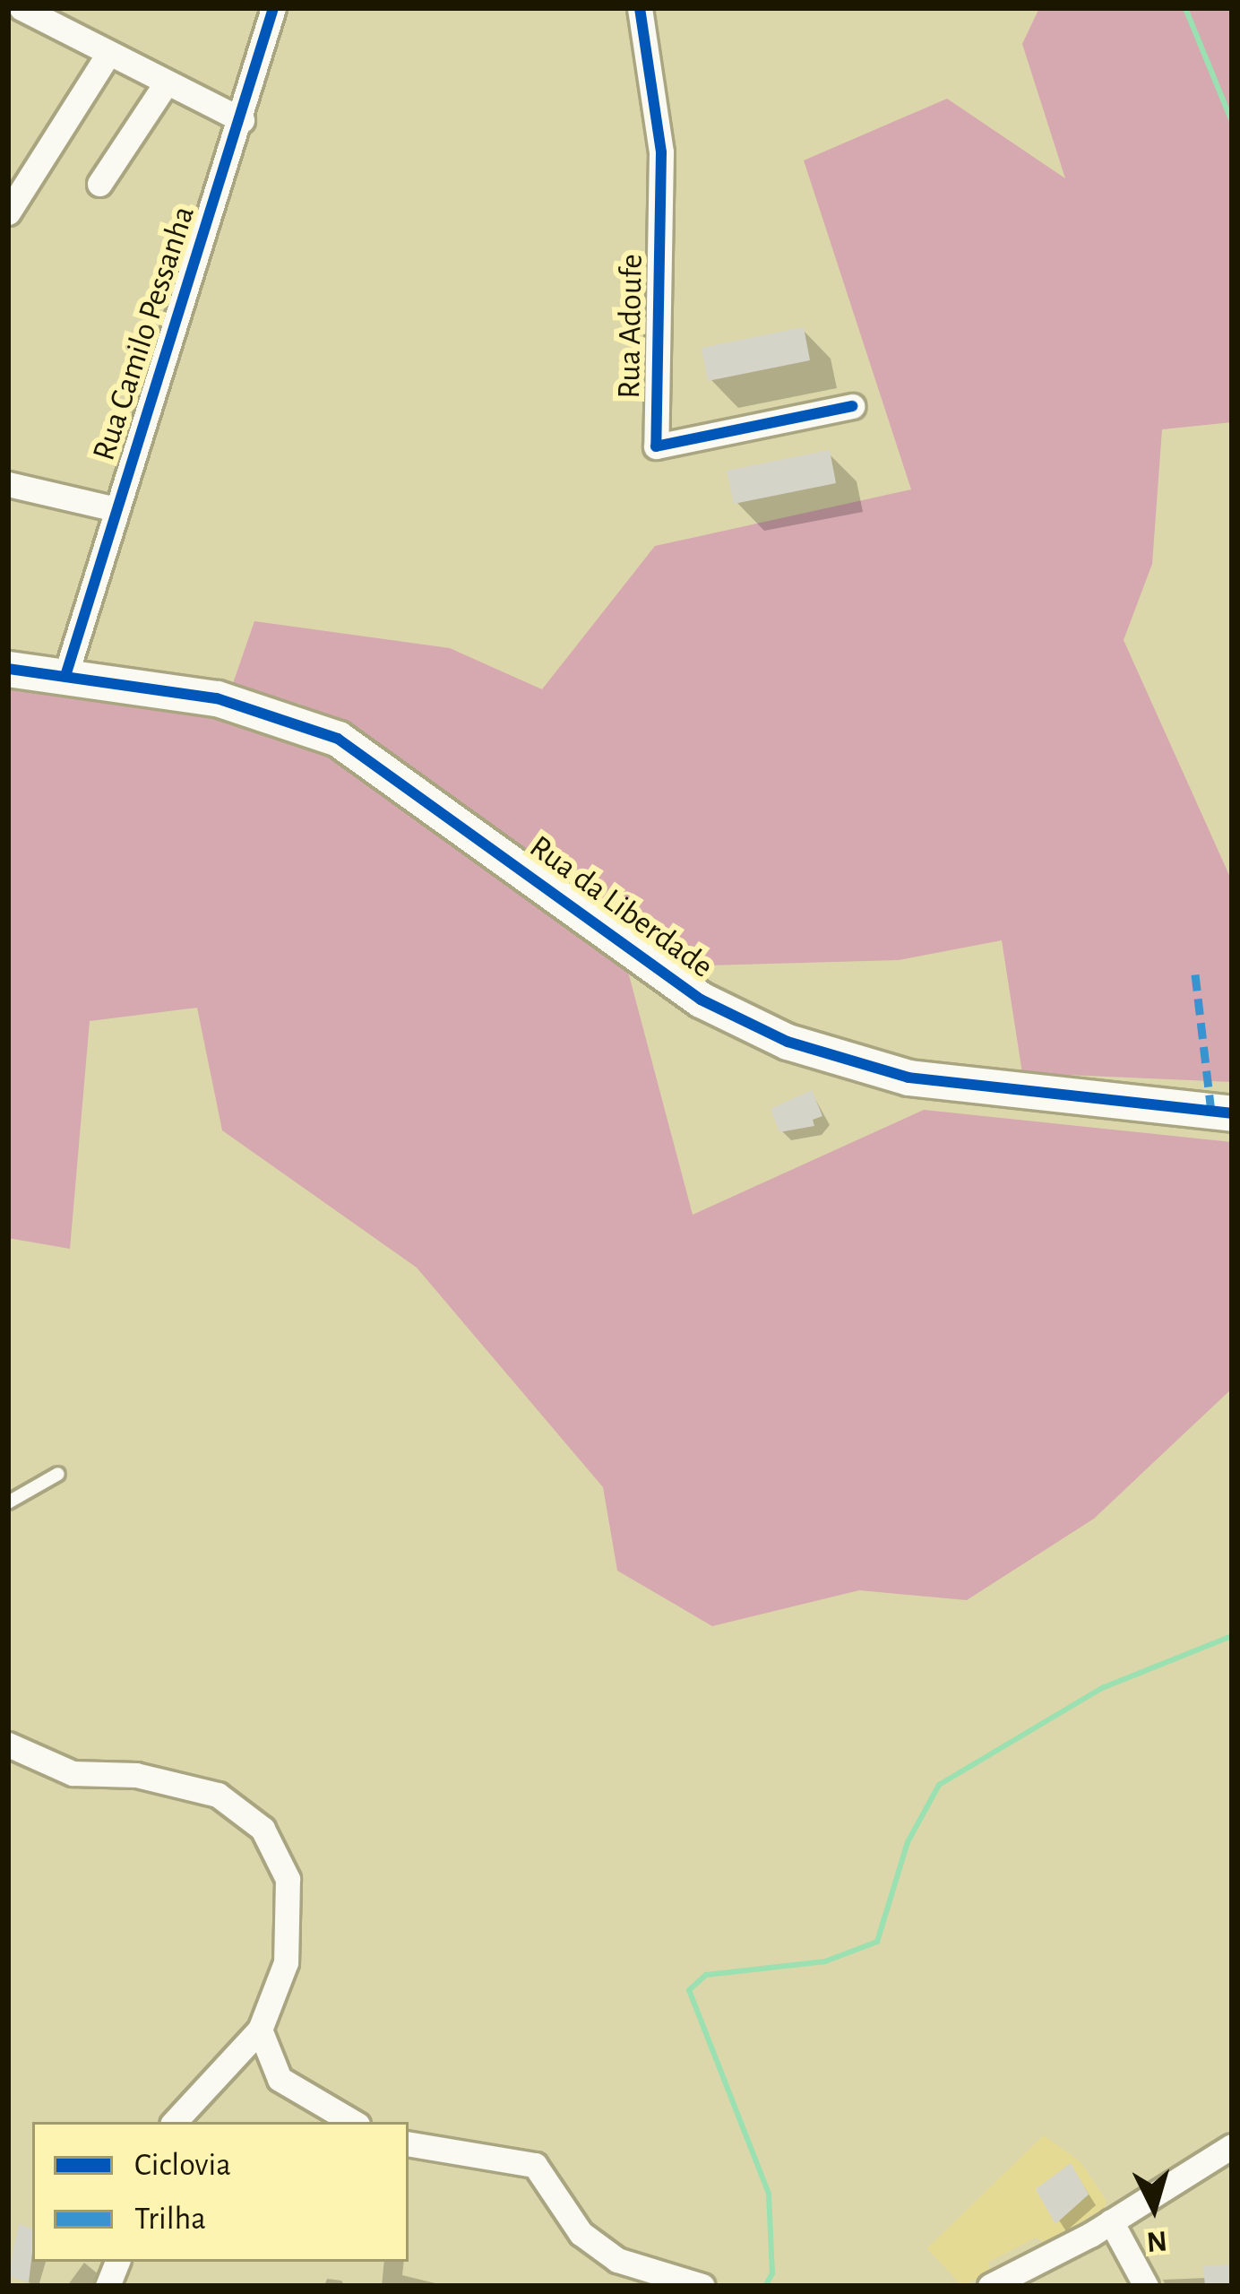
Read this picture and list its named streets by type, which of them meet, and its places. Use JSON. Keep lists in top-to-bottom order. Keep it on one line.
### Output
{"streets":{"street":["Rua Adoufe","Rua Camilo Pessanha","Rua da Liberdade"]},"crossings":[["Rua Camilo Pessanha","Rua da Liberdade"]],"legend":["Ciclovia","Trilha"],"north":"bottom"}
